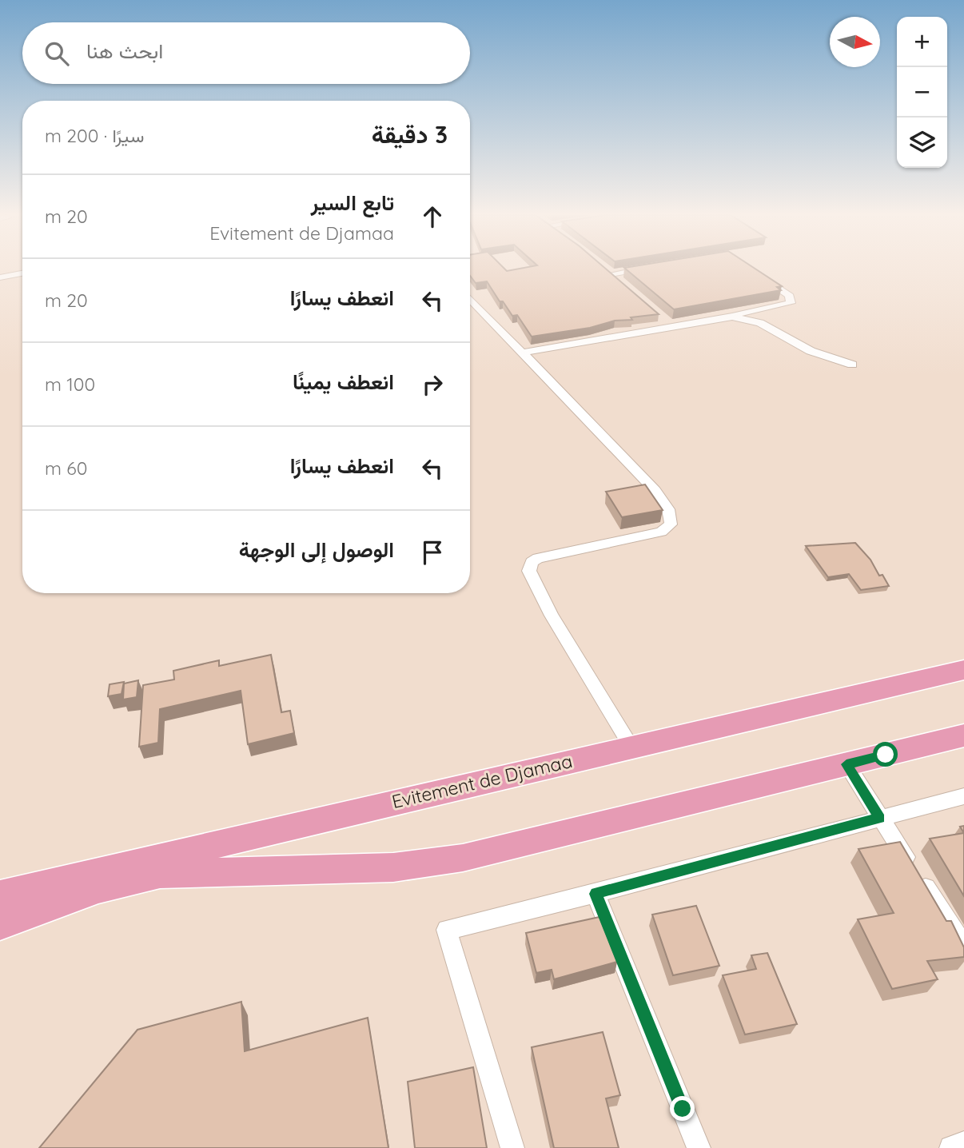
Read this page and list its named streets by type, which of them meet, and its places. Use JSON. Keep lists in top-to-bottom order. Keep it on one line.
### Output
{"streets":{"main road":["Evitement de Djamaa"]},"north":"right","page":{"map_buttons":["+","−"],"search":"ابحث هنا","heading":["3 دقيقة","سيرًا · 200 m"],"list":[["تابع السير","Evitement de Djamaa","20 m"],["انعطف يسارًا","20 m"],["انعطف يمينًا","100 m"],["انعطف يسارًا","60 m"],"الوصول إلى الوجهة"]}}
